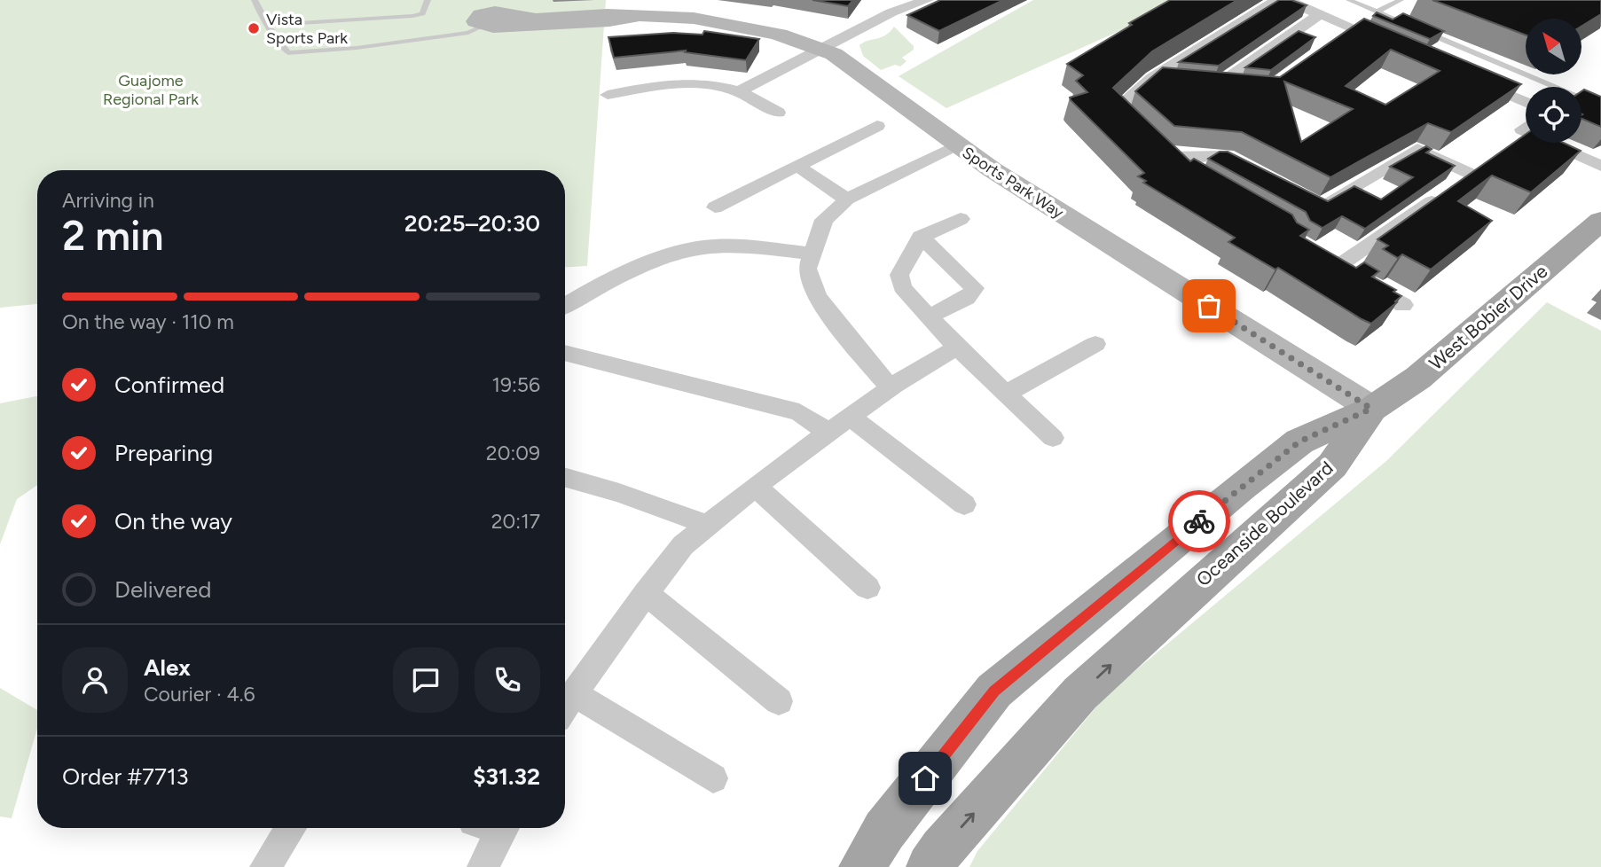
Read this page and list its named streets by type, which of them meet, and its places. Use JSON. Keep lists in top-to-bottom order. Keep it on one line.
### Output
{"streets":{"main road":["West Bobier Drive","Oceanside Boulevard"],"street":["Sports Park Way"]},"crossings":[["Sports Park Way","West Bobier Drive"],["Sports Park Way","Oceanside Boulevard"],["West Bobier Drive","Oceanside Boulevard"]],"parks":["Guajome Regional Park"],"places":["Vista Sports Park"],"north":"top left","page":{"heading":["2 min","Arriving in","20:25–20:30"],"panel":["Alex","Courier · 4.6","Order #7713","$31.32"],"bar":"On the way · 110 m","list":[["Confirmed","19:56"],["Preparing","20:09"],["On the way","20:17"],"Delivered"]}}
